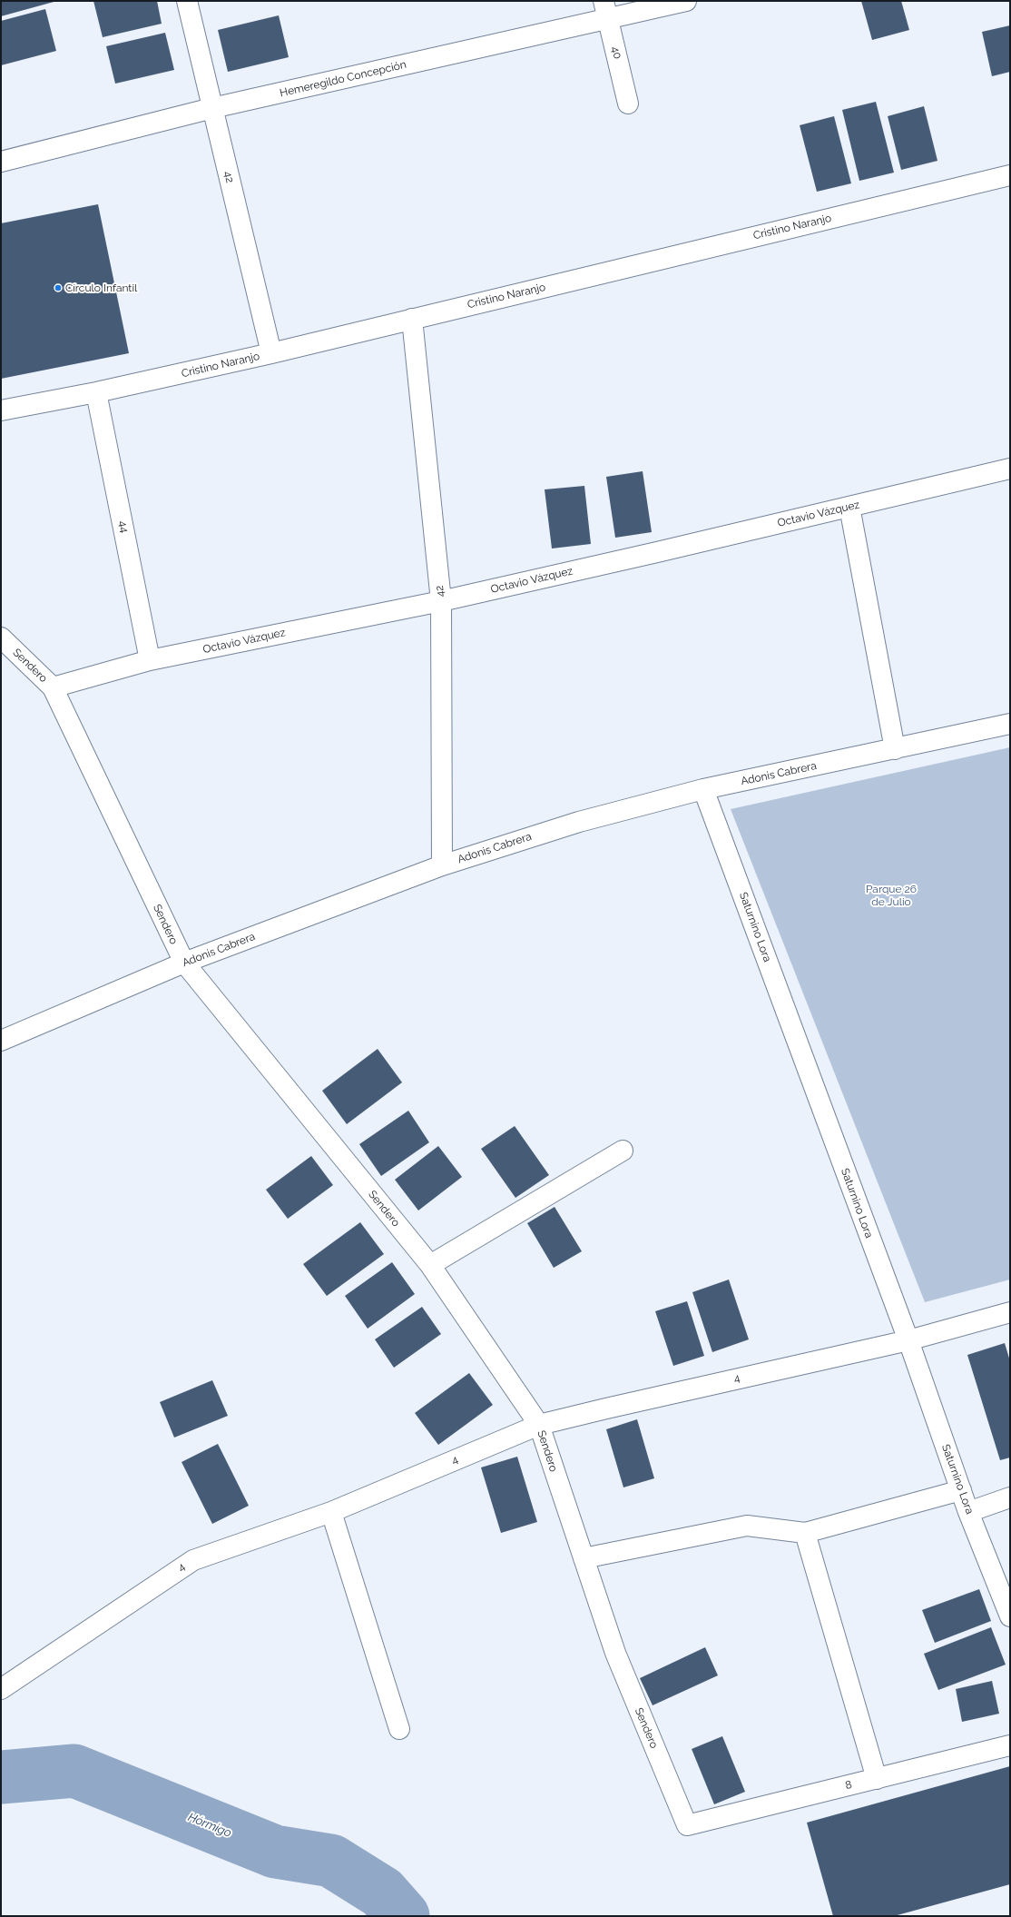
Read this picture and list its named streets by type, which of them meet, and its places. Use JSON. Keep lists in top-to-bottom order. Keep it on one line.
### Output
{"streets":{"street":["40","Hemeregildo Concepción","42","Cristino Naranjo","Octavio Vázquez","44","Sendero","Adonis Cabrera","Saturnino Lora","4","8"]},"crossings":[["40","Hemeregildo Concepción"],["Hemeregildo Concepción","42"],["42","Cristino Naranjo"],["42","Octavio Vázquez"],["42","Adonis Cabrera"],["Cristino Naranjo","44"],["Octavio Vázquez","44"],["Octavio Vázquez","Sendero"],["Sendero","Adonis Cabrera"],["Sendero","4"],["Sendero","8"],["Adonis Cabrera","Saturnino Lora"],["Saturnino Lora","4"]],"water":["Hórmigo"],"parks":["Parque 26 de Julio"],"places":["Círculo Infantil"]}
